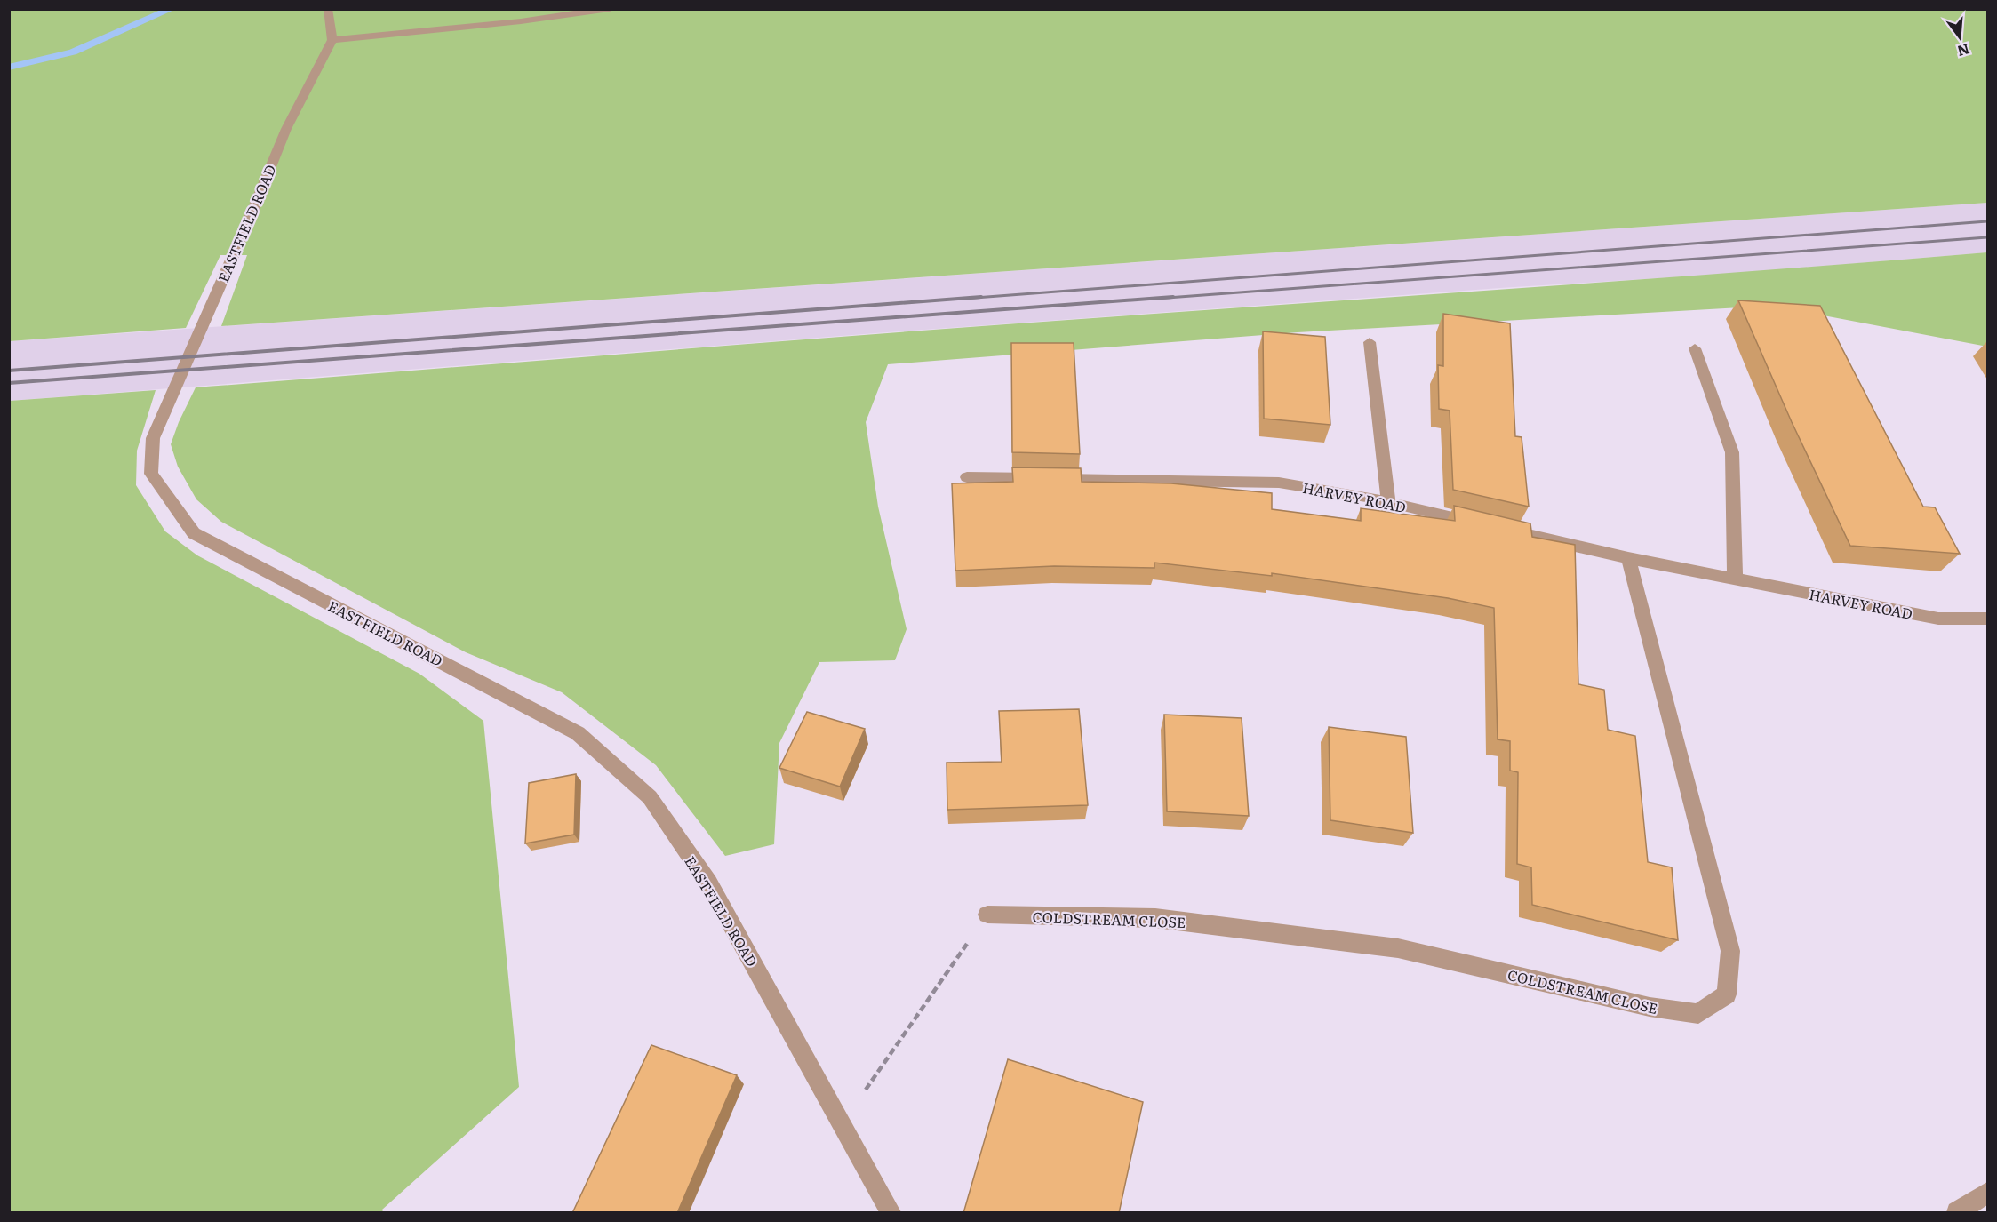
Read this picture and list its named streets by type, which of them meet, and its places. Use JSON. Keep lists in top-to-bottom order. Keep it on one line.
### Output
{"streets":{"street":["EASTFIELD ROAD","HARVEY ROAD","COLDSTREAM CLOSE"]},"crossings":[["HARVEY ROAD","COLDSTREAM CLOSE"]],"north":"bottom"}
